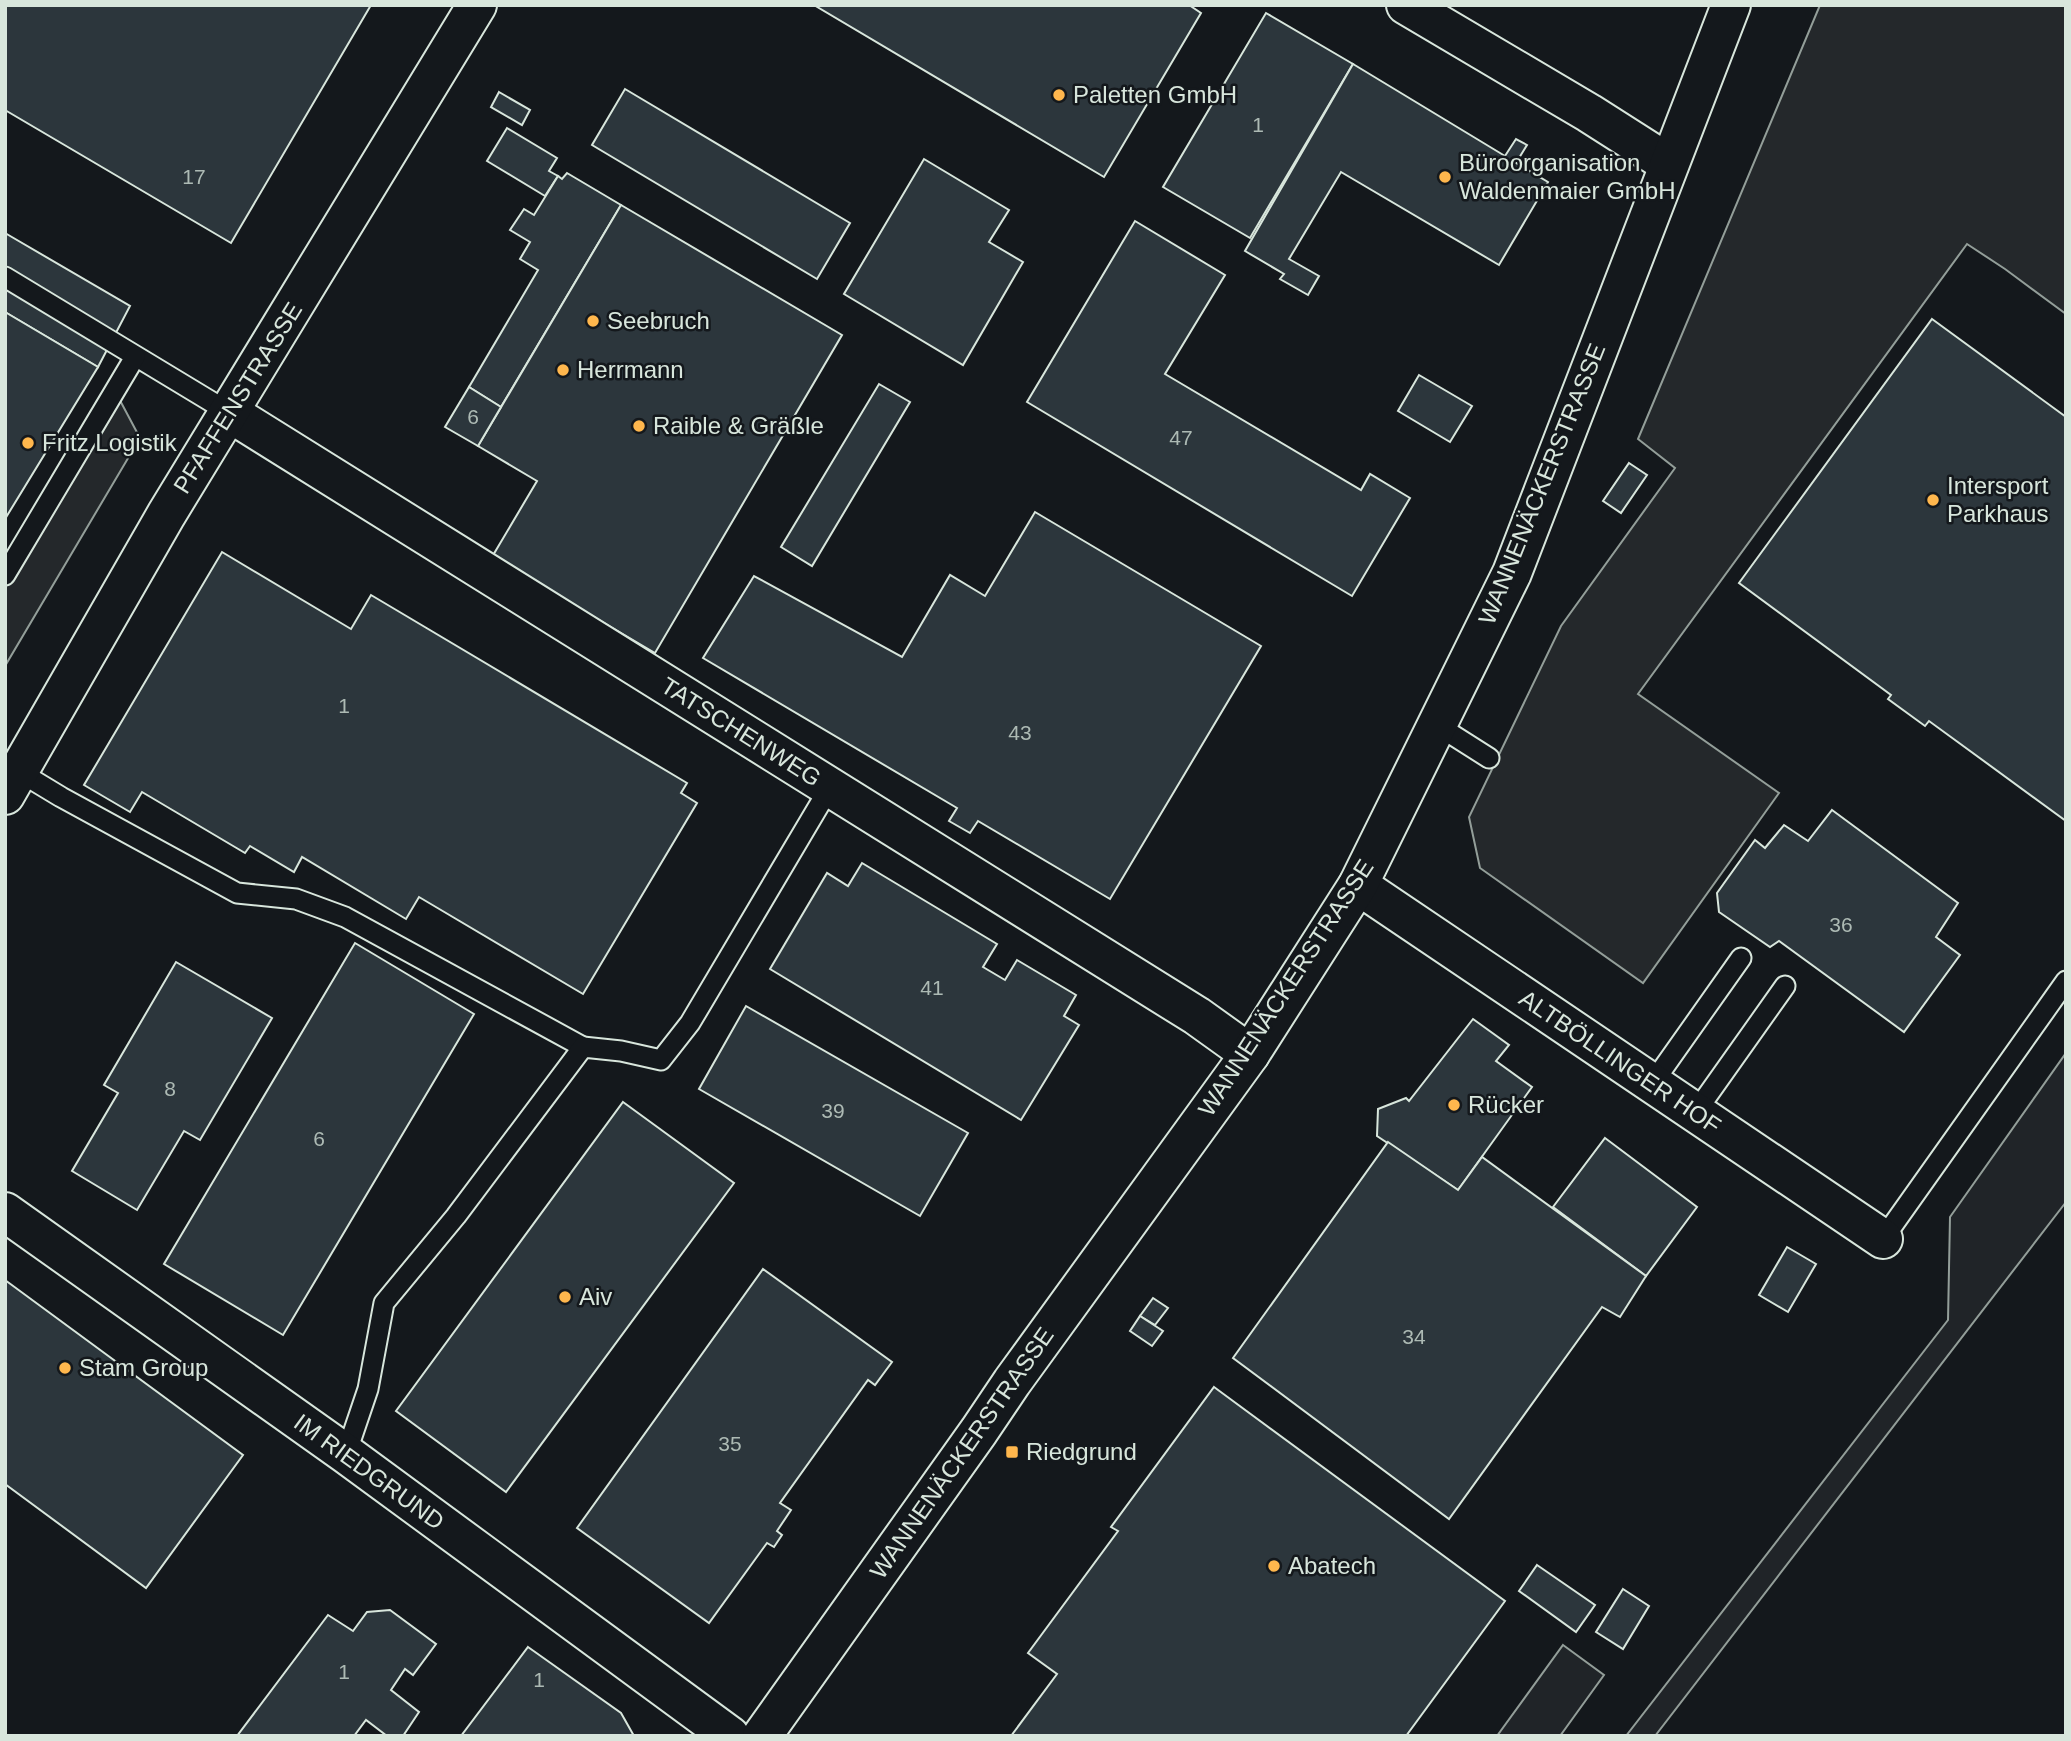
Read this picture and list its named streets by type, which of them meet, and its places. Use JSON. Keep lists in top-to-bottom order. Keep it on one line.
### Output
{"streets":{"street":["PFAFFENSTRASSE","WANNENÄCKERSTRASSE","TATSCHENWEG","ALTBÖLLINGER HOF","IM RIEDGRUND"]},"crossings":[["PFAFFENSTRASSE","TATSCHENWEG"],["WANNENÄCKERSTRASSE","TATSCHENWEG"],["WANNENÄCKERSTRASSE","ALTBÖLLINGER HOF"]],"places":{"other":["Paletten GmbH","Büroorganisation Waldenmaier GmbH","Seebruch","Herrmann","Raible & Gräßle","Fritz Logistik","Intersport Parkhaus","Rücker","Aiv","Stam Group","Abatech"],"transit":["Riedgrund"]},"house_numbers":["1","17","6","47","1","43","36","41","8","39","6","34","35","1","1"]}
